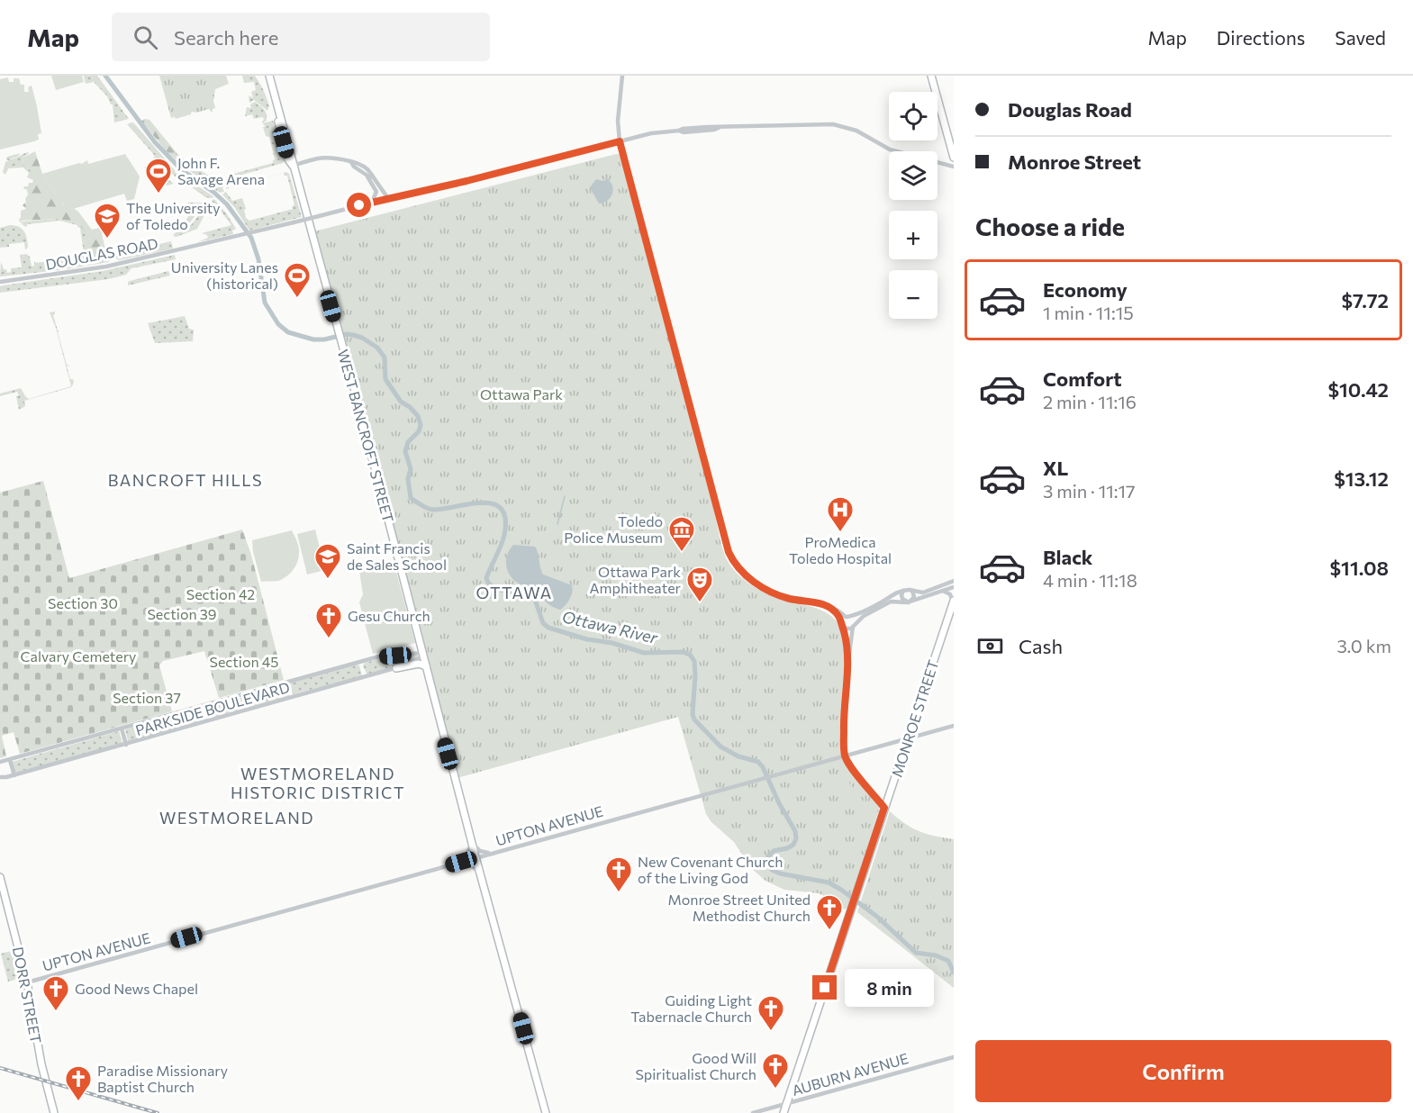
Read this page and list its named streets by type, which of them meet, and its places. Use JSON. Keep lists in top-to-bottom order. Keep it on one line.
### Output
{"streets":{"main road":["WEST BANCROFT STREET","MONROE STREET","DORR STREET"],"street":["DOUGLAS ROAD","PARKSIDE BOULEVARD","UPTON AVENUE","AUBURN AVENUE"]},"crossings":[["WEST BANCROFT STREET","PARKSIDE BOULEVARD"],["WEST BANCROFT STREET","UPTON AVENUE"],["MONROE STREET","UPTON AVENUE"],["MONROE STREET","AUBURN AVENUE"],["UPTON AVENUE","DORR STREET"]],"districts":["BANCROFT HILLS","OTTAWA","WESTMORELAND HISTORIC DISTRICT","WESTMORELAND"],"water":["Ottawa River"],"parks":["Ottawa Park","Section 42","Section 30","Section 39","Calvary Cemetery","Section 45","Section 37"],"places":{"sports":["John F. Savage Arena","University Lanes (historical)"],"school or university":["The University of Toledo","Saint Francis de Sales School"],"hospital":["ProMedica Toledo Hospital"],"museum":["Toledo Police Museum"],"theatre":["Ottawa Park Amphitheater"],"church":["Gesu Church","New Covenant Church of the Living God","Monroe Street United Methodist Church","Good News Chapel","Guiding Light Tabernacle Church","Good Will Spiritualist Church","Paradise Missionary Baptist Church"]},"page":{"header":"Map","search":"Search here","nav":["Map","Directions","Saved"],"banner":["Douglas Road","Monroe Street"],"map_buttons":["+","−"],"heading":"Choose a ride","list":[{"name":"Economy","note":"1 min · 11:15","value":"$7.72"},{"name":"Comfort","note":"2 min · 11:16","value":"$10.42"},{"name":"XL","note":"3 min · 11:17","value":"$13.12"},{"name":"Black","note":"4 min · 11:18","value":"$11.08"}],"pay":["Cash","3.0 km"],"bubble":"8 min","buttons":"Confirm"}}
